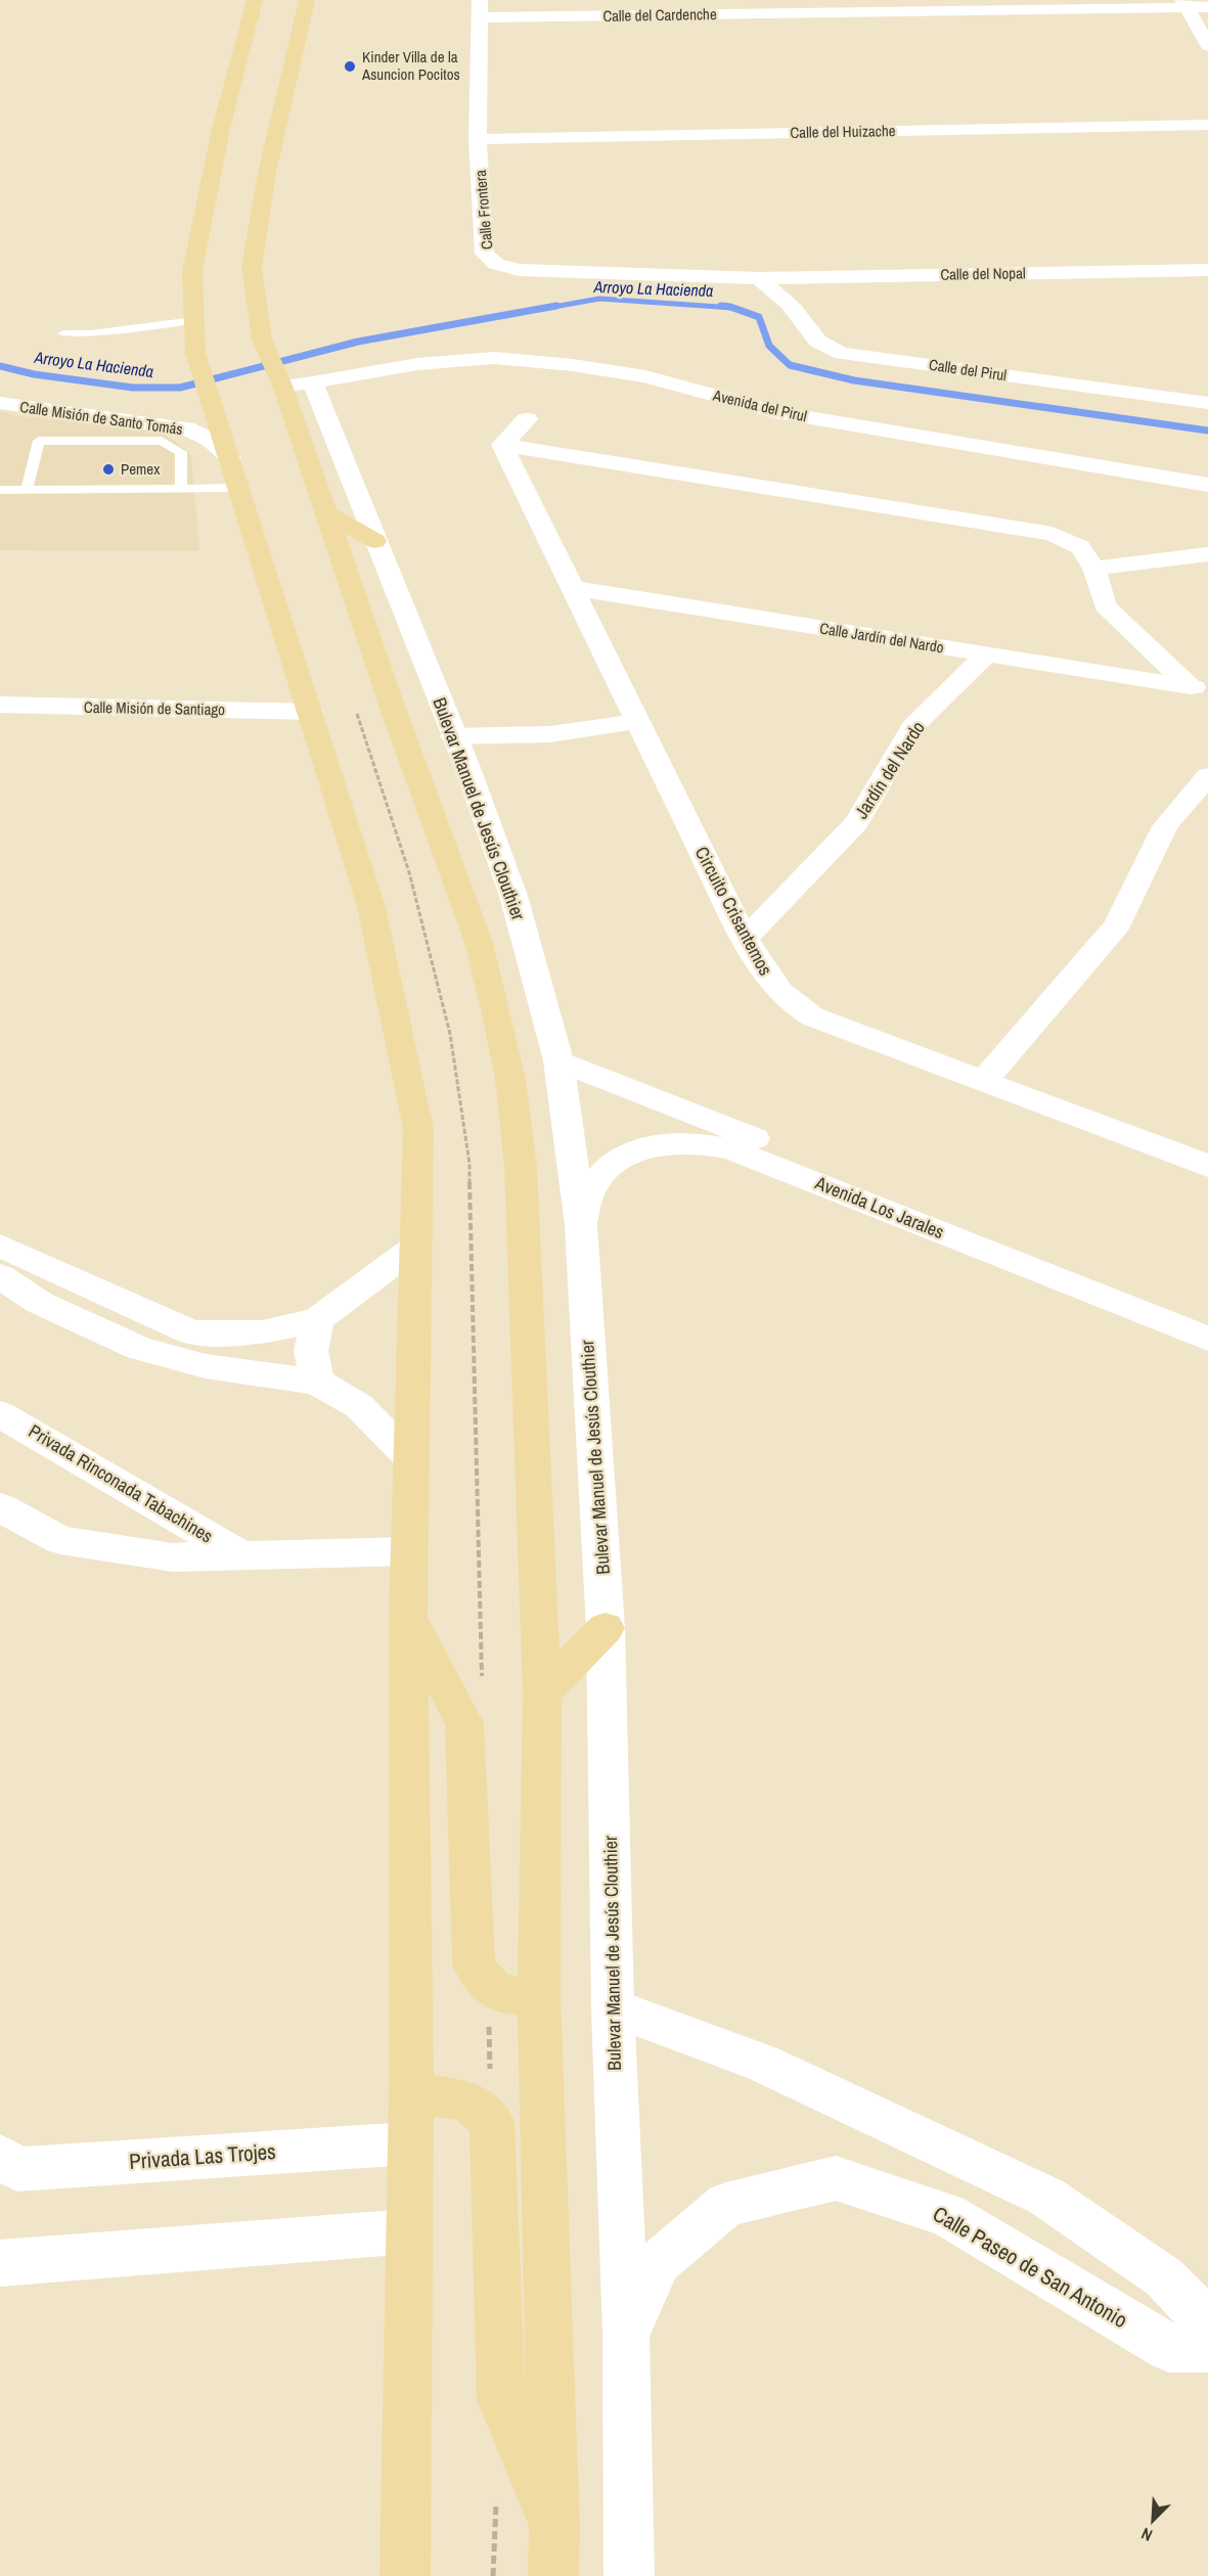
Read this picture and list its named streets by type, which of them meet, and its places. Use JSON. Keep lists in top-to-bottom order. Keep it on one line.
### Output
{"streets":{"street":["Calle del Cardenche","Calle del Huizache","Calle Frontera","Calle del Nopal","Calle del Pirul","Avenida del Pirul","Calle Misión de Santo Tomás","Calle Jardín del Nardo","Calle Misión de Santiago","Jardín del Nardo","Bulevar Manuel de Jesús Clouthier","Circuito Crisantemos","Avenida Los Jarales","Privada Rinconada Tabachines","Privada Las Trojes","Calle Paseo de San Antonio"]},"crossings":[["Calle del Cardenche","Calle Frontera"],["Calle del Huizache","Calle Frontera"],["Calle Frontera","Calle del Nopal"],["Calle Frontera","Calle del Pirul"],["Calle del Nopal","Calle del Pirul"],["Avenida del Pirul","Bulevar Manuel de Jesús Clouthier"],["Calle Jardín del Nardo","Jardín del Nardo"],["Calle Jardín del Nardo","Circuito Crisantemos"],["Jardín del Nardo","Circuito Crisantemos"],["Bulevar Manuel de Jesús Clouthier","Avenida Los Jarales"],["Bulevar Manuel de Jesús Clouthier","Calle Paseo de San Antonio"]],"water":["Arroyo La Hacienda"],"places":["Kinder Villa de la Asuncion Pocitos","Pemex"],"north":"bottom left"}
